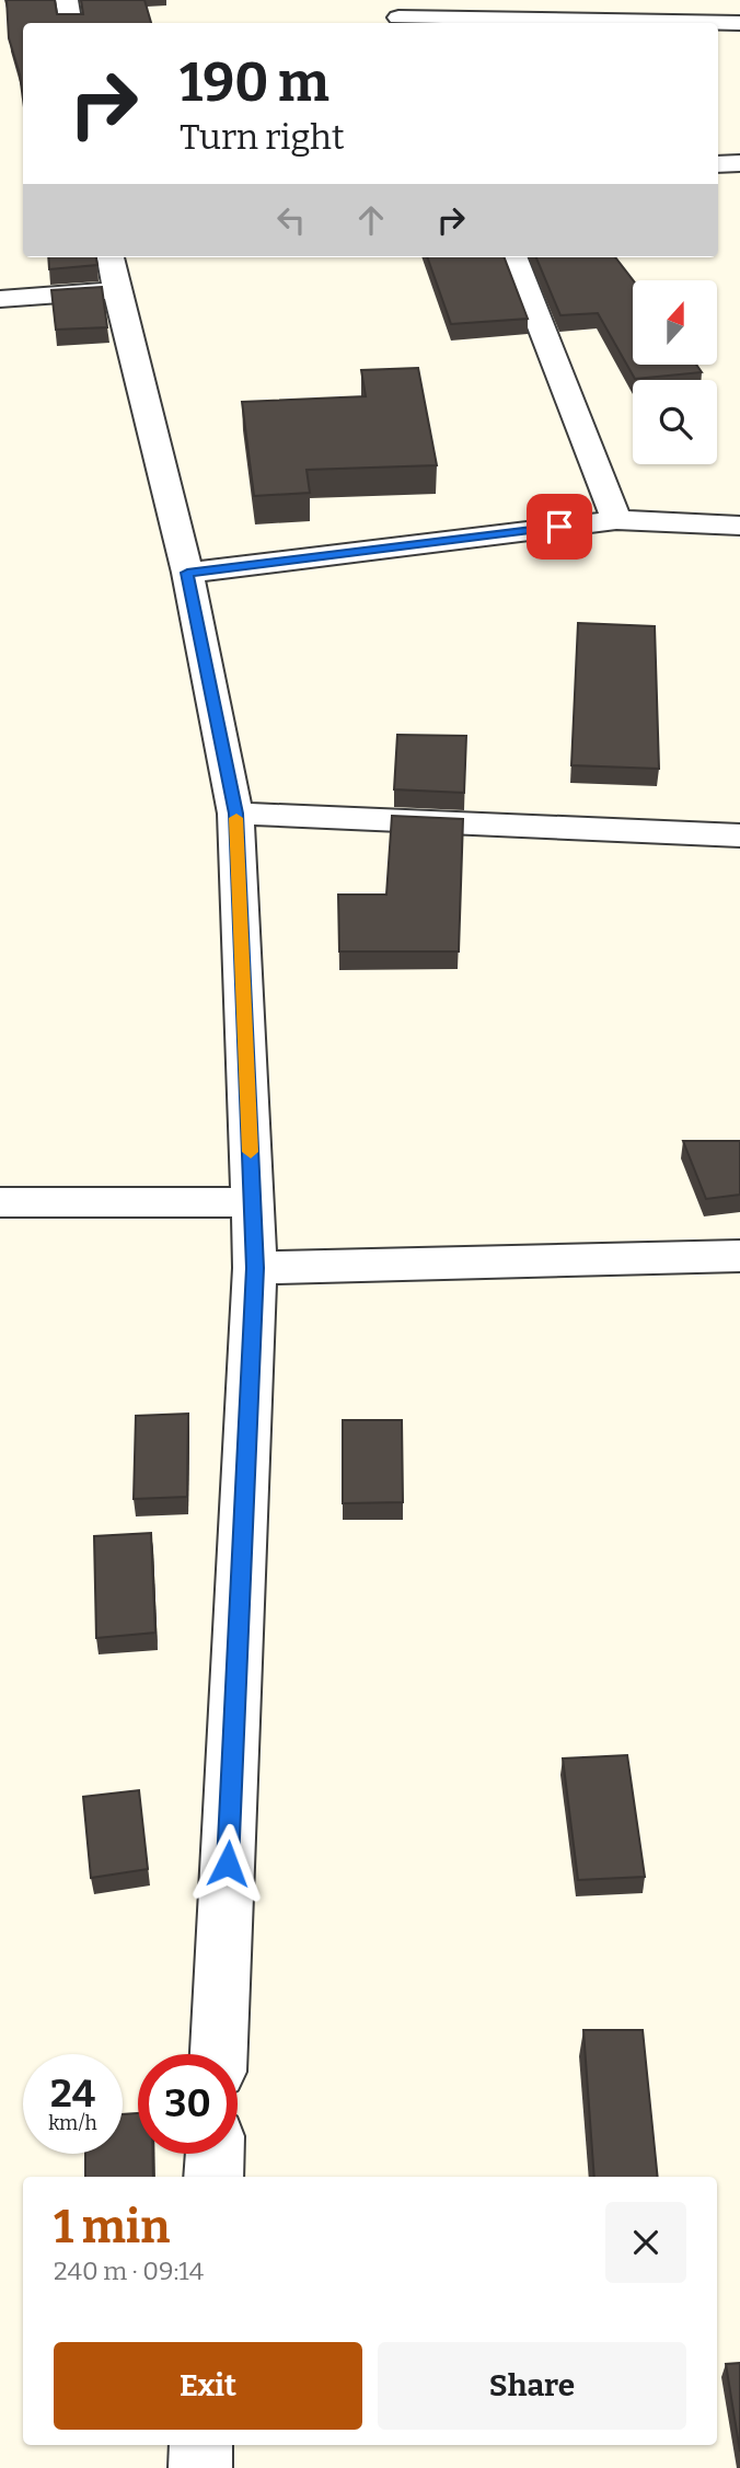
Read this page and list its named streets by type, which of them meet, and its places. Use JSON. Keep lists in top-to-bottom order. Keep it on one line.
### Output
{"north":"top","page":{"turn":["190 m","Turn right"],"speed":"24 km/h","limit":"30","heading":["1 min","240 m · 09:14"],"buttons":["Exit","Share"]}}
